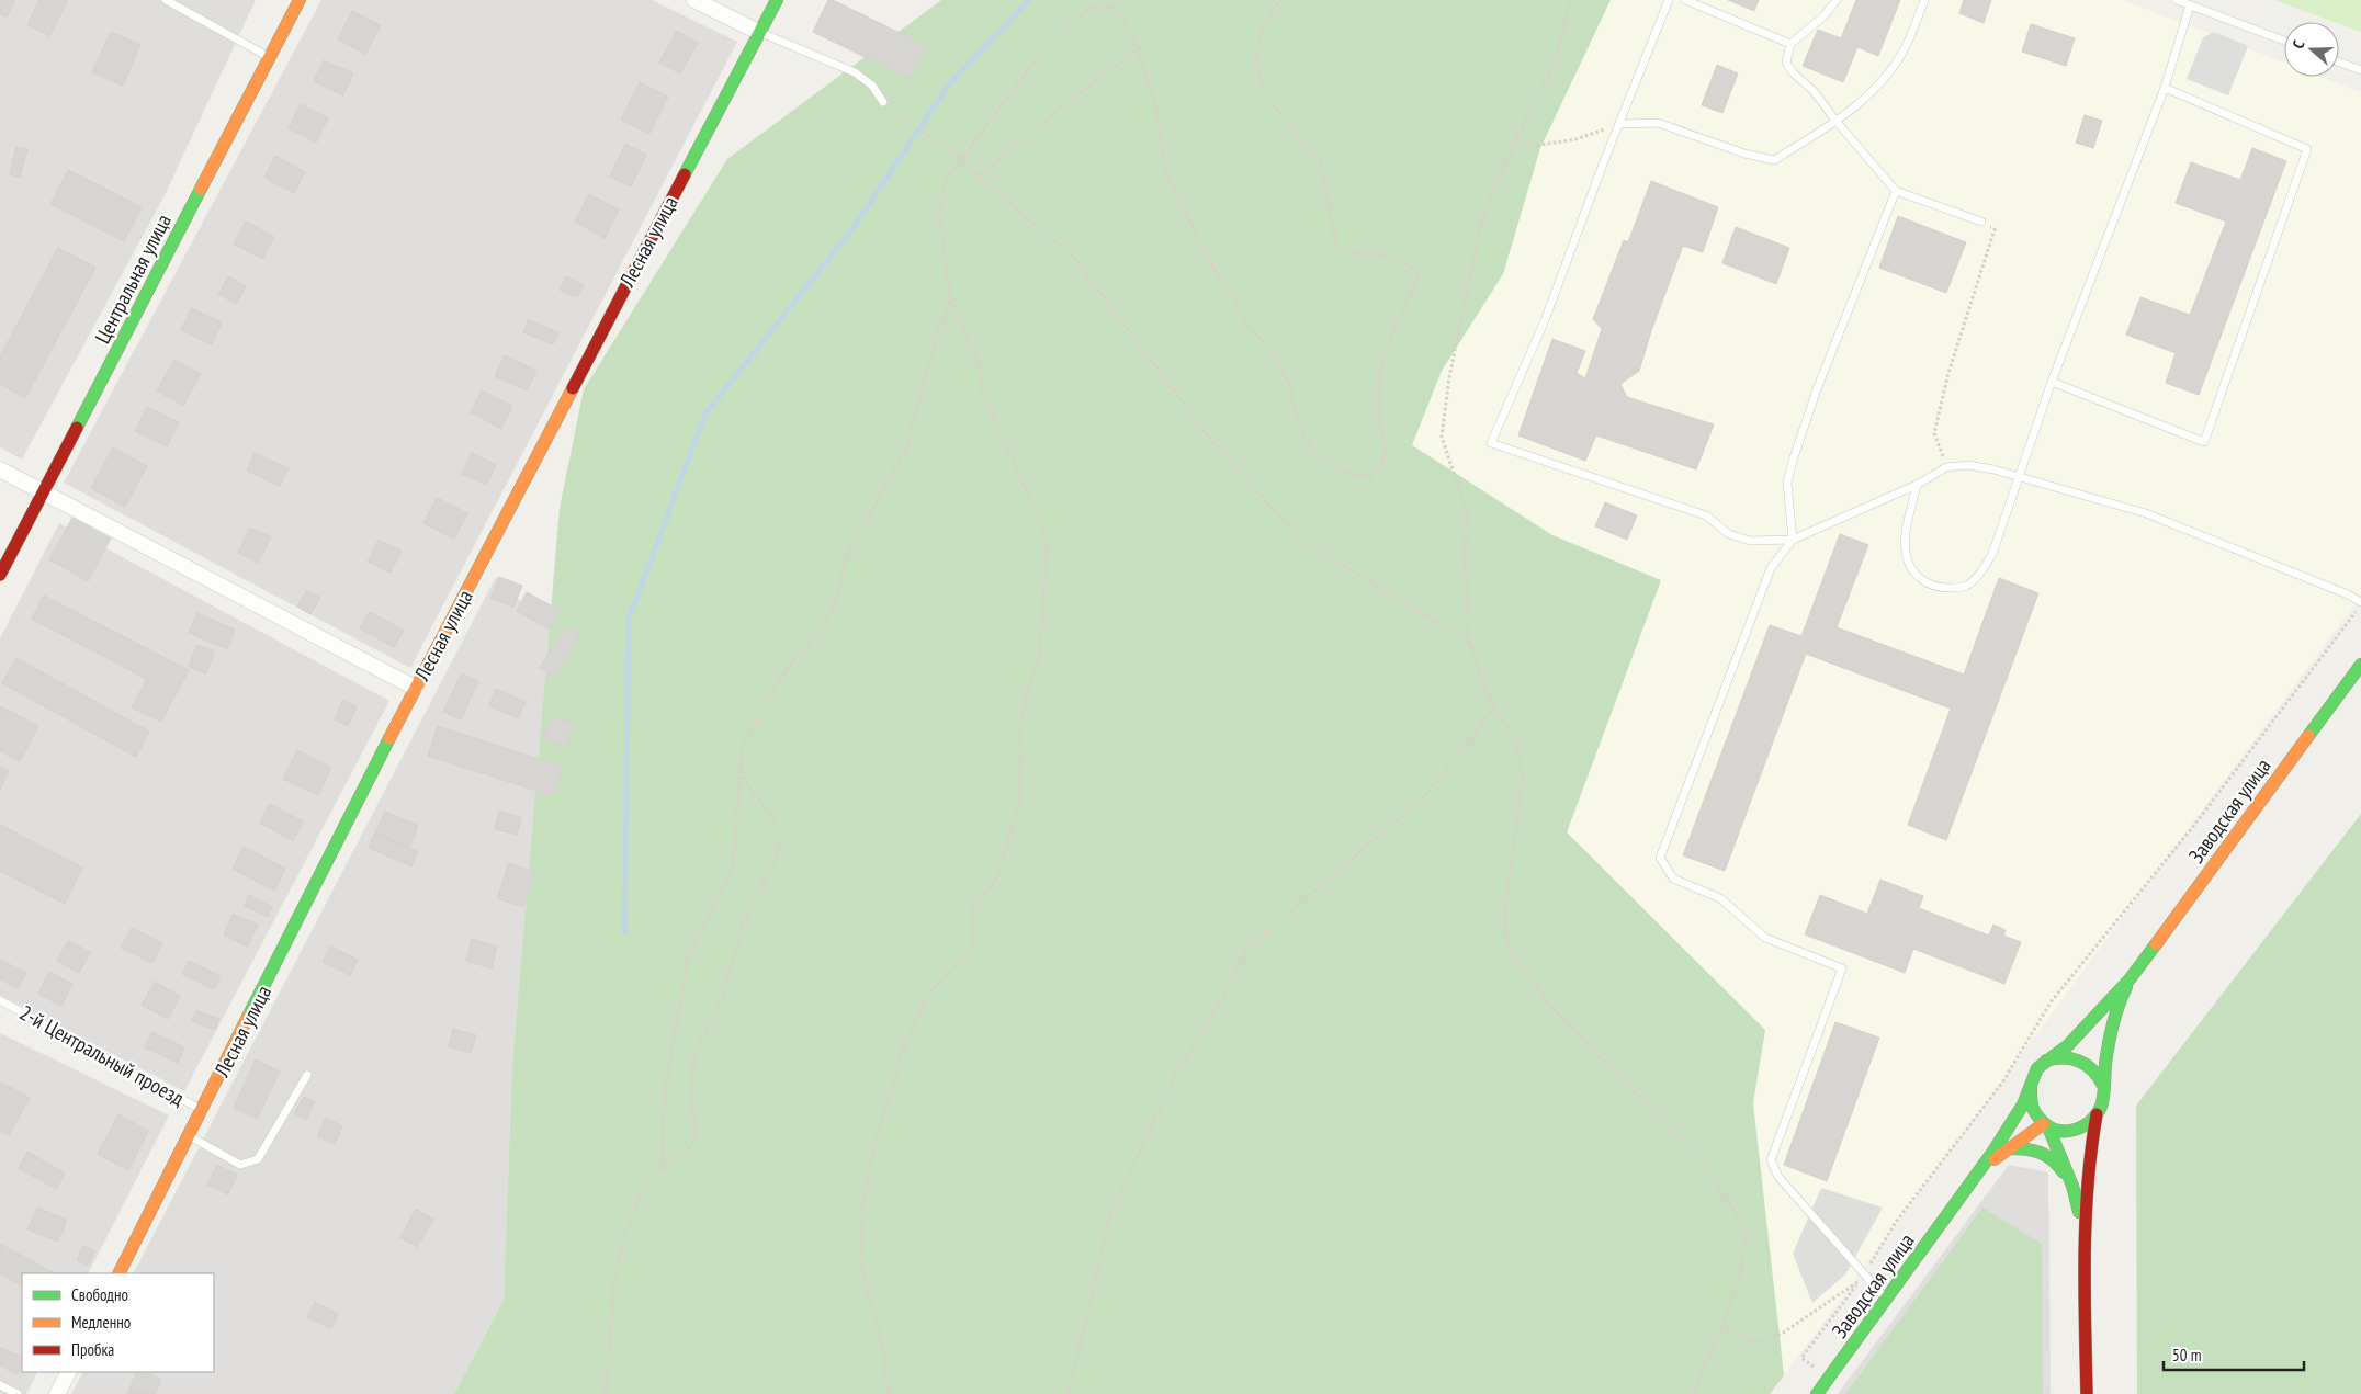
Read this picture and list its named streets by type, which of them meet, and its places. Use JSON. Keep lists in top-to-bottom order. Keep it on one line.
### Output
{"streets":{"street":["Лесная улица","Центральная улица","Заводская улица"],"lane":["2-й Центральный проезд"]},"crossings":[["Лесная улица","2-й Центральный проезд"]],"legend":["Свободно","Медленно","Пробка"],"scale_bar":"50 m","north":"left"}
